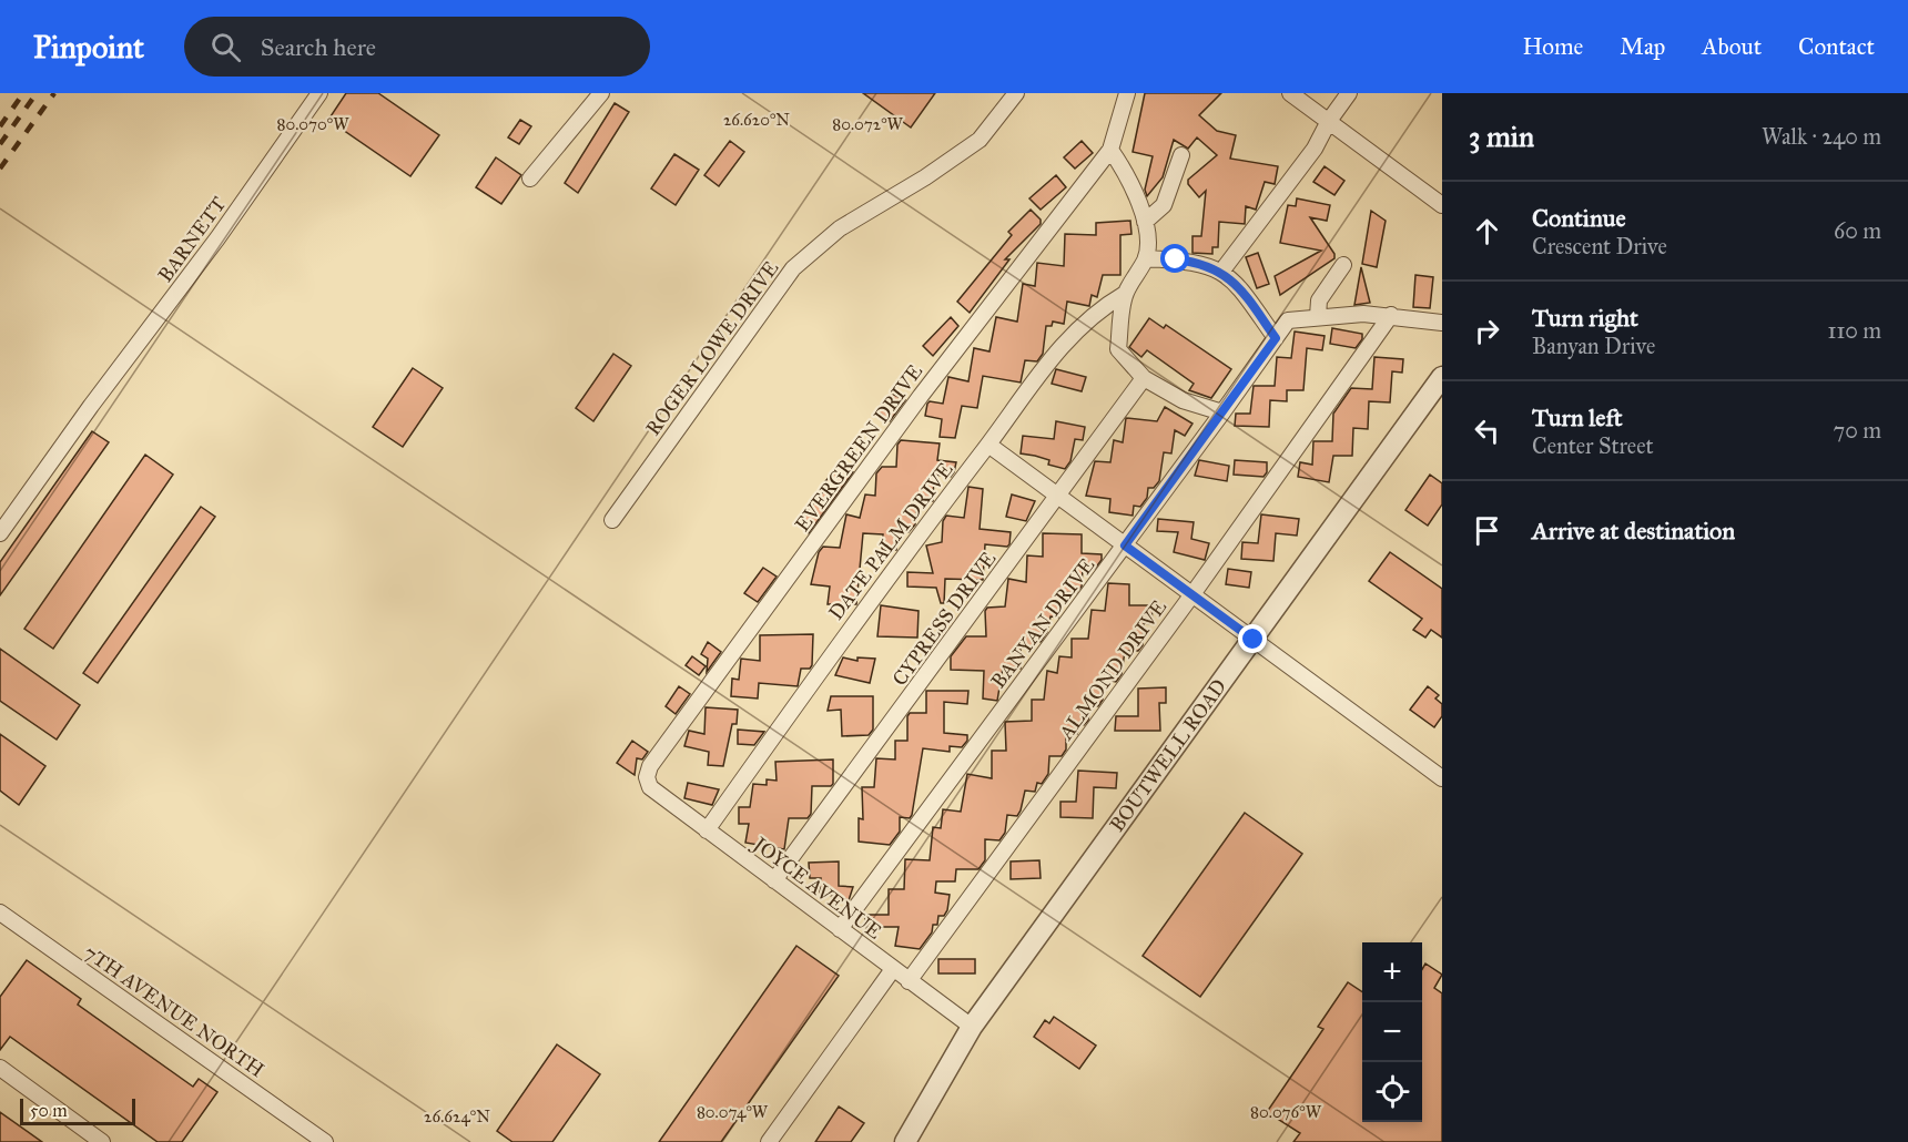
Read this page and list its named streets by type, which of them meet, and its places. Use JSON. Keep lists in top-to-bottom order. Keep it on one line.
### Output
{"streets":{"street":["BARNETT","ROGER LOWE DRIVE","EVERGREEN DRIVE","DATE PALM DRIVE","CYPRESS DRIVE","BANYAN DRIVE","ALMOND DRIVE","BOUTWELL ROAD","JOYCE AVENUE","7TH AVENUE NORTH"]},"crossings":[["EVERGREEN DRIVE","JOYCE AVENUE"],["DATE PALM DRIVE","CYPRESS DRIVE"],["DATE PALM DRIVE","BANYAN DRIVE"],["DATE PALM DRIVE","JOYCE AVENUE"],["CYPRESS DRIVE","BANYAN DRIVE"],["CYPRESS DRIVE","JOYCE AVENUE"],["BANYAN DRIVE","JOYCE AVENUE"],["ALMOND DRIVE","JOYCE AVENUE"],["BOUTWELL ROAD","JOYCE AVENUE"]],"scale_bar":"50 m","page":{"header":"Pinpoint","search":"Search here","nav":["Home","Map","About","Contact"],"heading":["3 min","Walk · 240 m"],"list":[["Continue","Crescent Drive","60 m"],["Turn right","Banyan Drive","110 m"],["Turn left","Center Street","70 m"],"Arrive at destination"],"map_buttons":["+","−"],"scale":"50 m"},"coordinates":["26.620°N","80.070°W","80.072°W","80.074°W","80.076°W","26.624°N"]}
